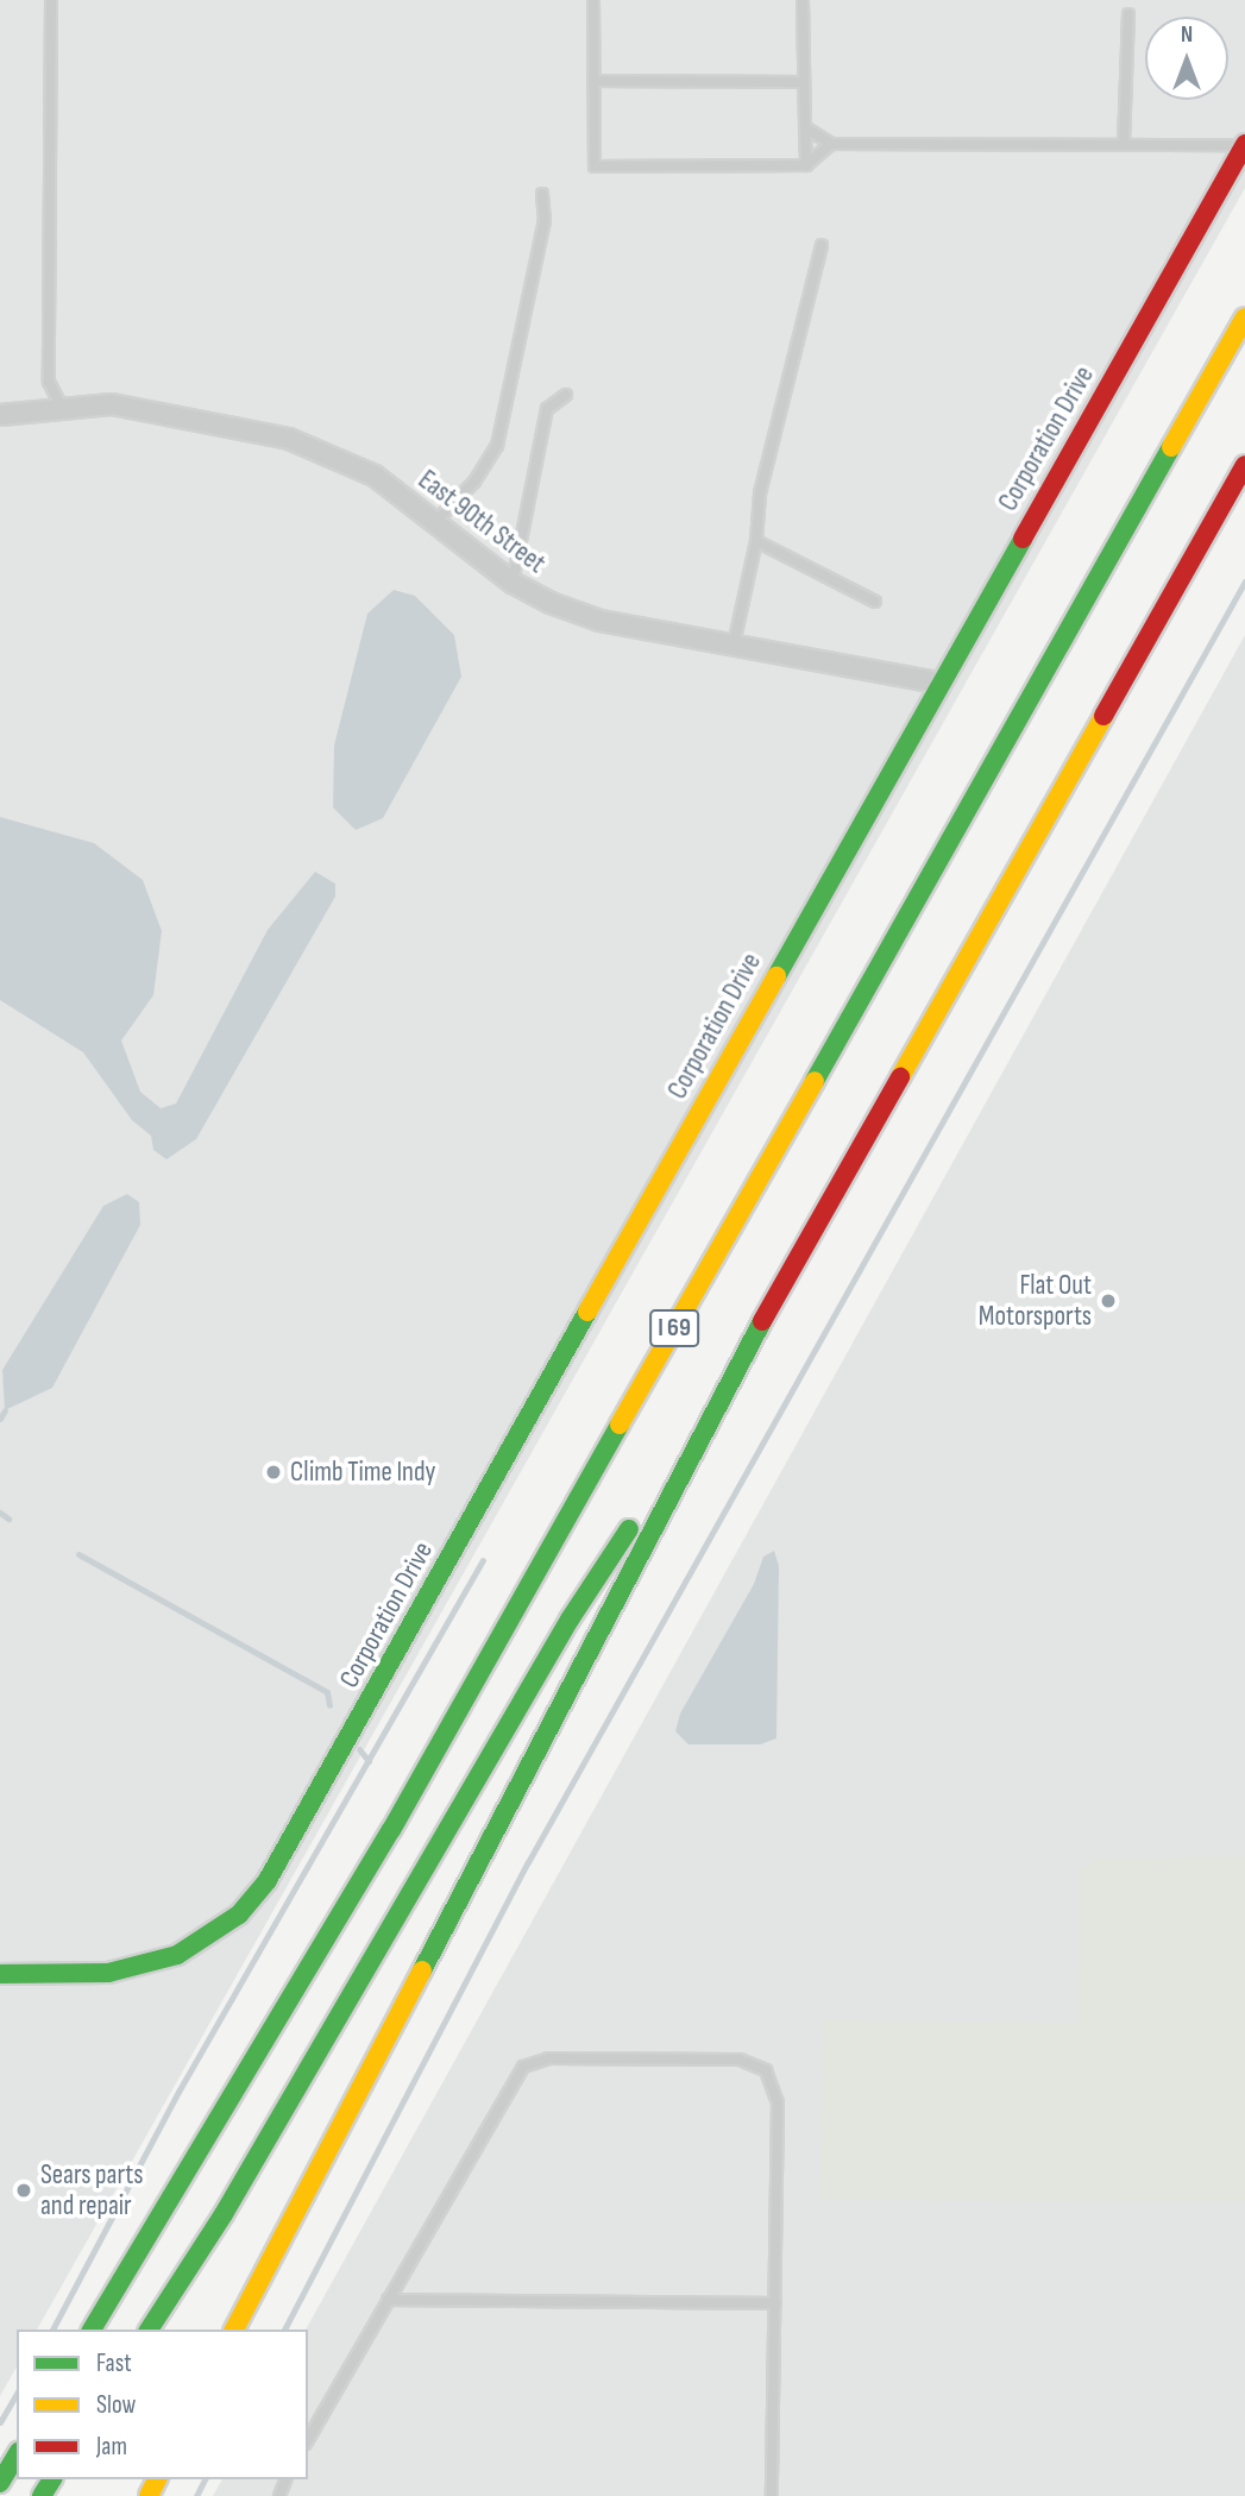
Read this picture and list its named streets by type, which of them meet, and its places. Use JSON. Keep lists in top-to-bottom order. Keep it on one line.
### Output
{"streets":{"main road":["Corporation Drive","I 69"],"street":["East 90th Street"]},"crossings":[["Corporation Drive","East 90th Street"]],"places":["Flat Out Motorsports","Climb Time Indy","Sears parts and repair"],"legend":["Fast","Slow","Jam"],"north":"top"}
